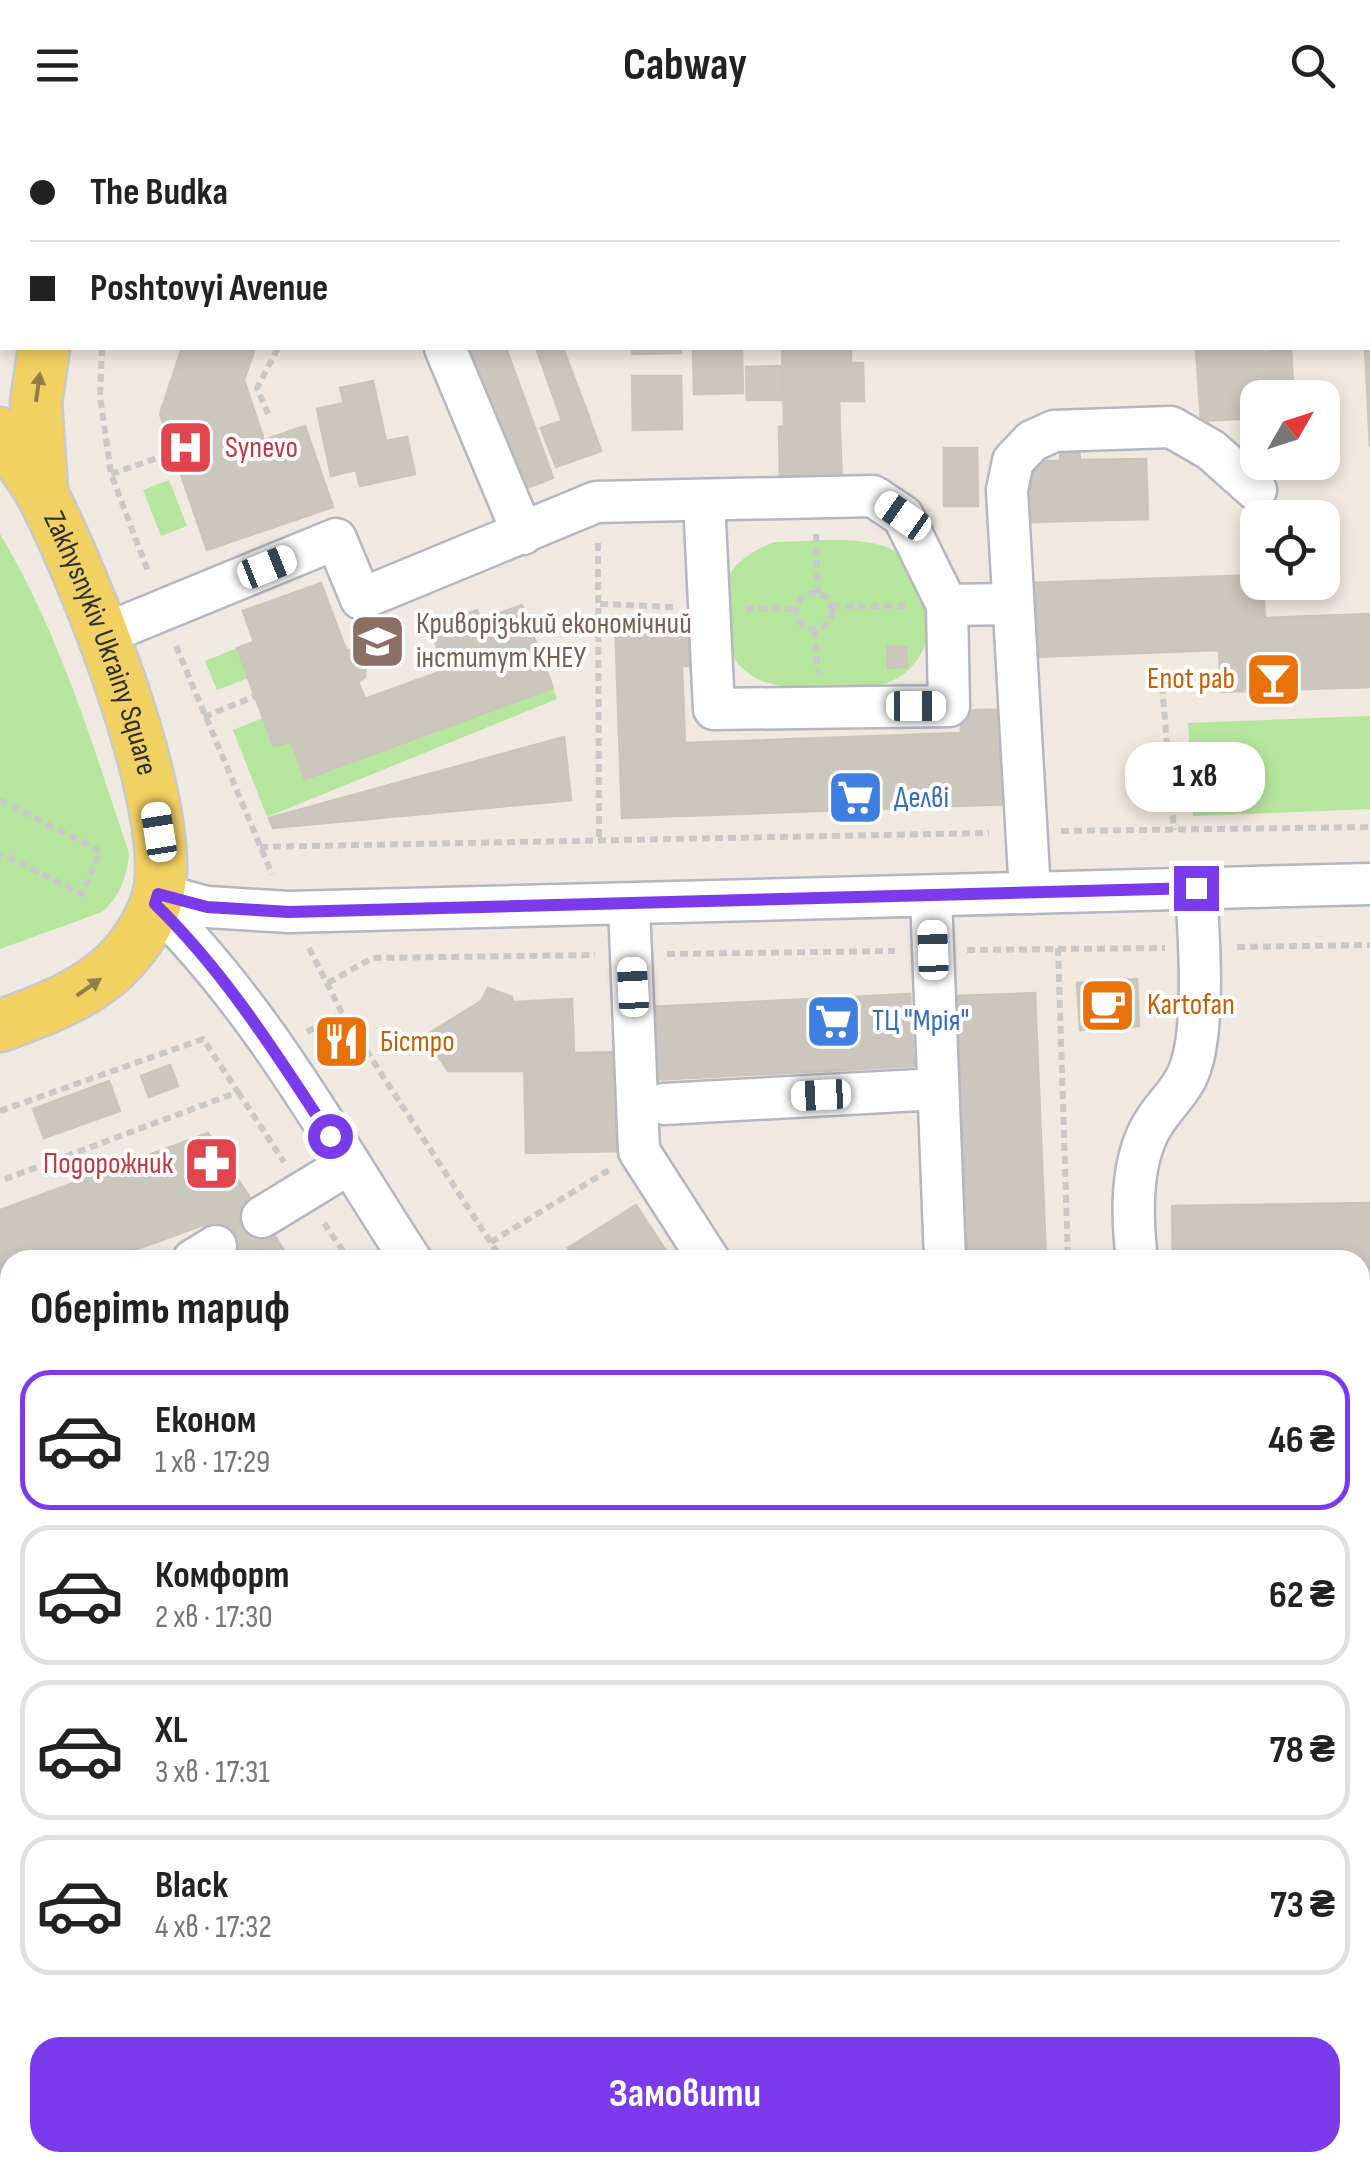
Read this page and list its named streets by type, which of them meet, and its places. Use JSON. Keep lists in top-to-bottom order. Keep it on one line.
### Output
{"streets":{"main road":["Zakhysnykiv Ukrainy Square"]},"places":{"hospital":["Synevo"],"school or university":["Криворізький економічний інститут КНЕУ"],"bar":["Enot pab"],"supermarket":["Делві","ТЦ \"Мрія\""],"cafe":["Kartofan"],"restaurant":["Бістро"],"pharmacy":["Подорожник"]},"north":"top right","page":{"header":"Cabway","banner":["The Budka","Poshtovyi Avenue"],"bubble":"1 хв","heading":"Оберіть тариф","list":[{"name":"Економ","note":"1 хв · 17:29","value":"46 ₴"},{"name":"Комфорт","note":"2 хв · 17:30","value":"62 ₴"},{"name":"XL","note":"3 хв · 17:31","value":"78 ₴"},{"name":"Black","note":"4 хв · 17:32","value":"73 ₴"}],"buttons":"Замовити"}}
